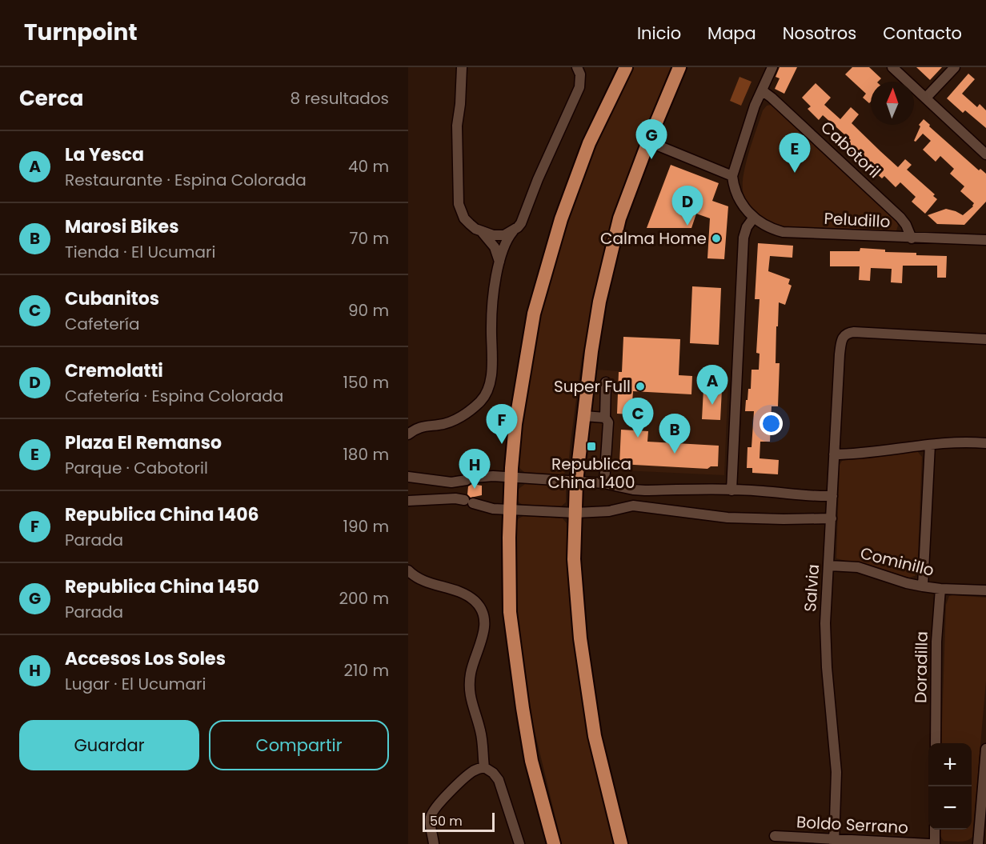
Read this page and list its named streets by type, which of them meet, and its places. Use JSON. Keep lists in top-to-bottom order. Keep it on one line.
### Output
{"streets":{"street":["Cabotoril","Peludillo","Cominillo","Salvia","Doradilla","Boldo Serrano"]},"crossings":[["Cabotoril","Peludillo"],["Cominillo","Salvia"],["Cominillo","Doradilla"],["Salvia","Boldo Serrano"]],"places":{"other":["Calma Home","Super Full"],"transit":["Republica China 1400"]},"scale_bar":"50 m","north":"top","page":{"header":"Turnpoint","nav":["Inicio","Mapa","Nosotros","Contacto"],"heading":["Cerca","8 resultados"],"pins":["G","E","D","A","C","F","B","H"],"list":[{"mark":"A","name":"La Yesca","note":"Restaurante · Espina Colorada","value":"40 m"},{"mark":"B","name":"Marosi Bikes","note":"Tienda · El Ucumari","value":"70 m"},{"mark":"C","name":"Cubanitos","note":"Cafetería","value":"90 m"},{"mark":"D","name":"Cremolatti","note":"Cafetería · Espina Colorada","value":"150 m"},{"mark":"E","name":"Plaza El Remanso","note":"Parque · Cabotoril","value":"180 m"},{"mark":"F","name":"Republica China 1406","note":"Parada","value":"190 m"},{"mark":"G","name":"Republica China 1450","note":"Parada","value":"200 m"},{"mark":"H","name":"Accesos Los Soles","note":"Lugar · El Ucumari","value":"210 m"}],"buttons":["Guardar","Compartir"],"map_buttons":["+","−"],"scale":"50 m"}}
